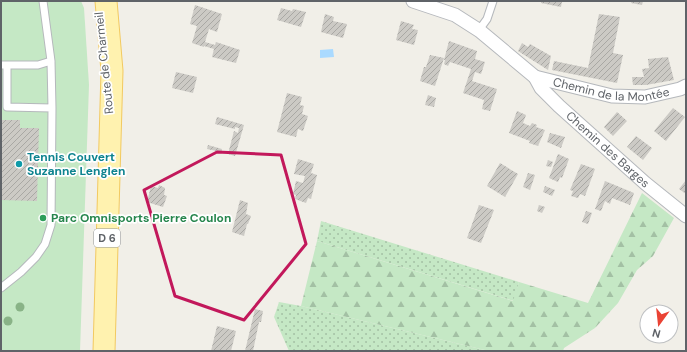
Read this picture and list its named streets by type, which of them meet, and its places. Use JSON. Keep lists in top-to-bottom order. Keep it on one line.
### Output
{"streets":{"main road":["Route de Charmeil","D 6"],"street":["Chemin de la Montée","Chemin des Barges"]},"crossings":[["Chemin de la Montée","Chemin des Barges"]],"places":["Tennis Couvert Suzanne Lenglen","Parc Omnisports Pierre Coulon"],"north":"bottom"}
